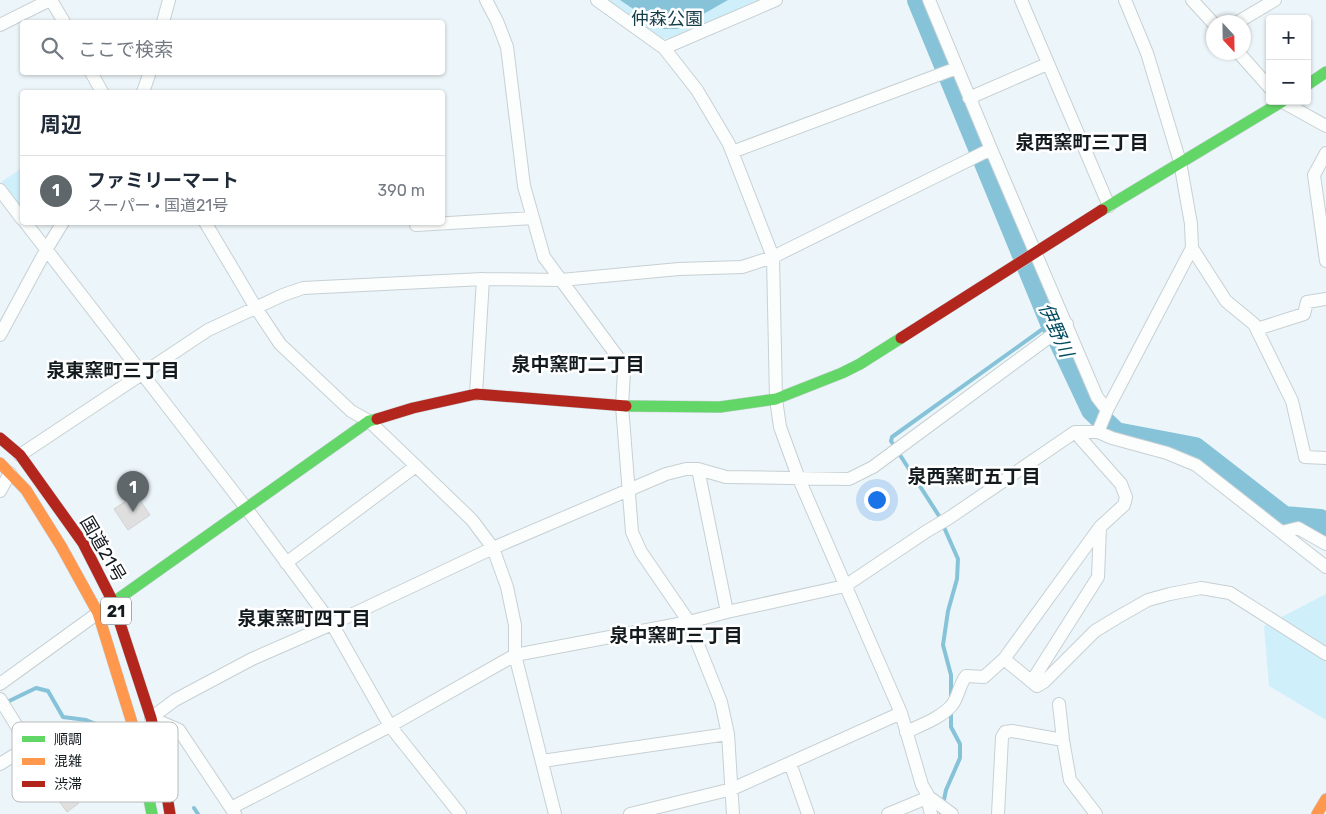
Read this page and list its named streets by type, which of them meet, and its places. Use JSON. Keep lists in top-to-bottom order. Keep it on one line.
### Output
{"streets":{"main road":["国道21号","21"]},"districts":["泉西窯町三丁目","泉中窯町二丁目","泉東窯町三丁目","泉西窯町五丁目","泉東窯町四丁目","泉中窯町三丁目"],"water":["伊野川"],"parks":["仲森公園"],"legend":["順調","混雑","渋滞"],"north":"bottom","page":{"map_buttons":["+","−"],"search":"ここで検索","heading":"周辺","list":[{"mark":"1","name":"ファミリーマート","note":"スーパー · 国道21号","value":"390 m"}],"pins":"1"}}
